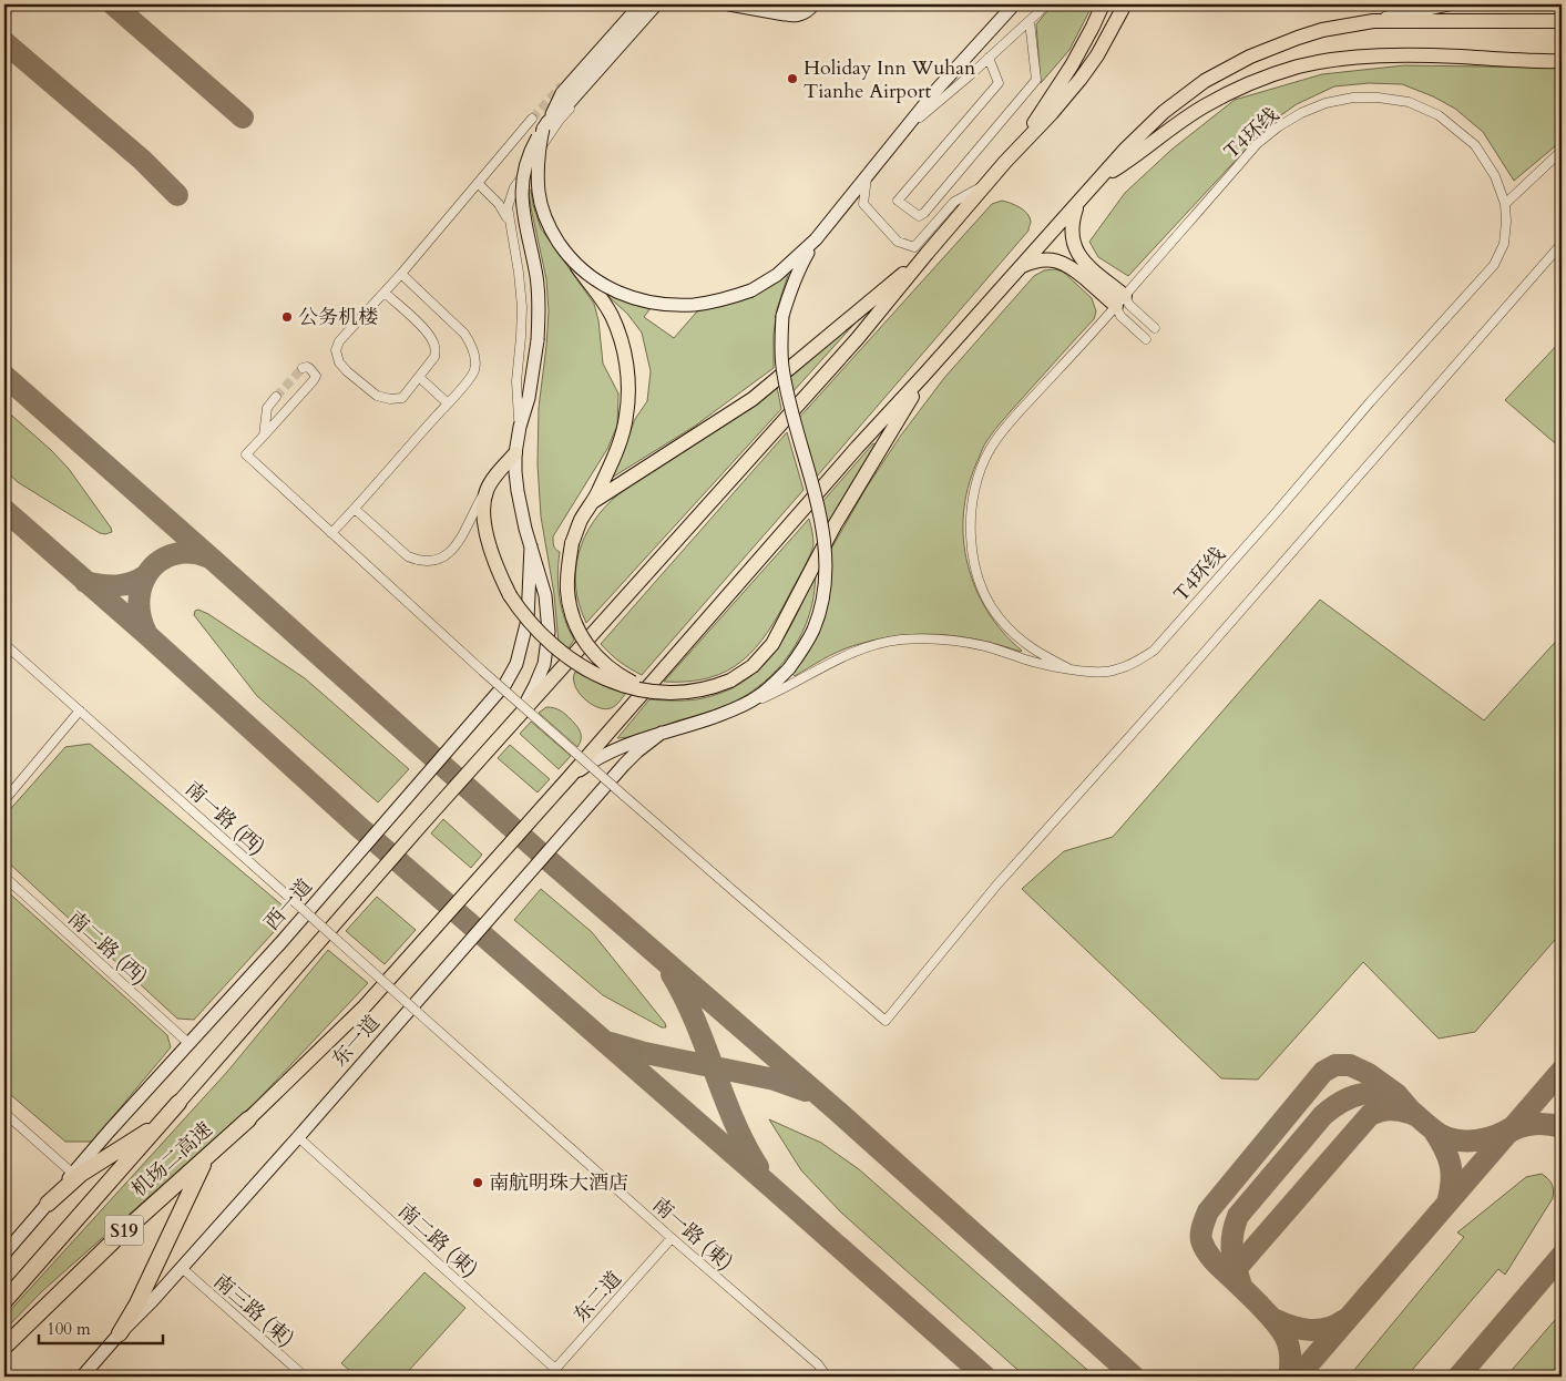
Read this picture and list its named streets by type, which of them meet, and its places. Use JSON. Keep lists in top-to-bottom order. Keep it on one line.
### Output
{"streets":{"highway":["机场二高速","S19"],"main road":["西一道","东一道"],"street":["T4环线","南一路 (西)","南二路 (西)","南一路 (東)","南二路 (東)","东二道","南三路 (東)"]},"crossings":[["南一路 (西)","南一路 (東)"],["西一道","南二路 (西)"],["东一道","南二路 (東)"],["东一道","南三路 (東)"],["南一路 (東)","东二道"],["南二路 (東)","东二道"]],"places":["Holiday Inn Wuhan Tianhe Airport","公务机楼","南航明珠大酒店"],"scale_bar":"100 m"}
